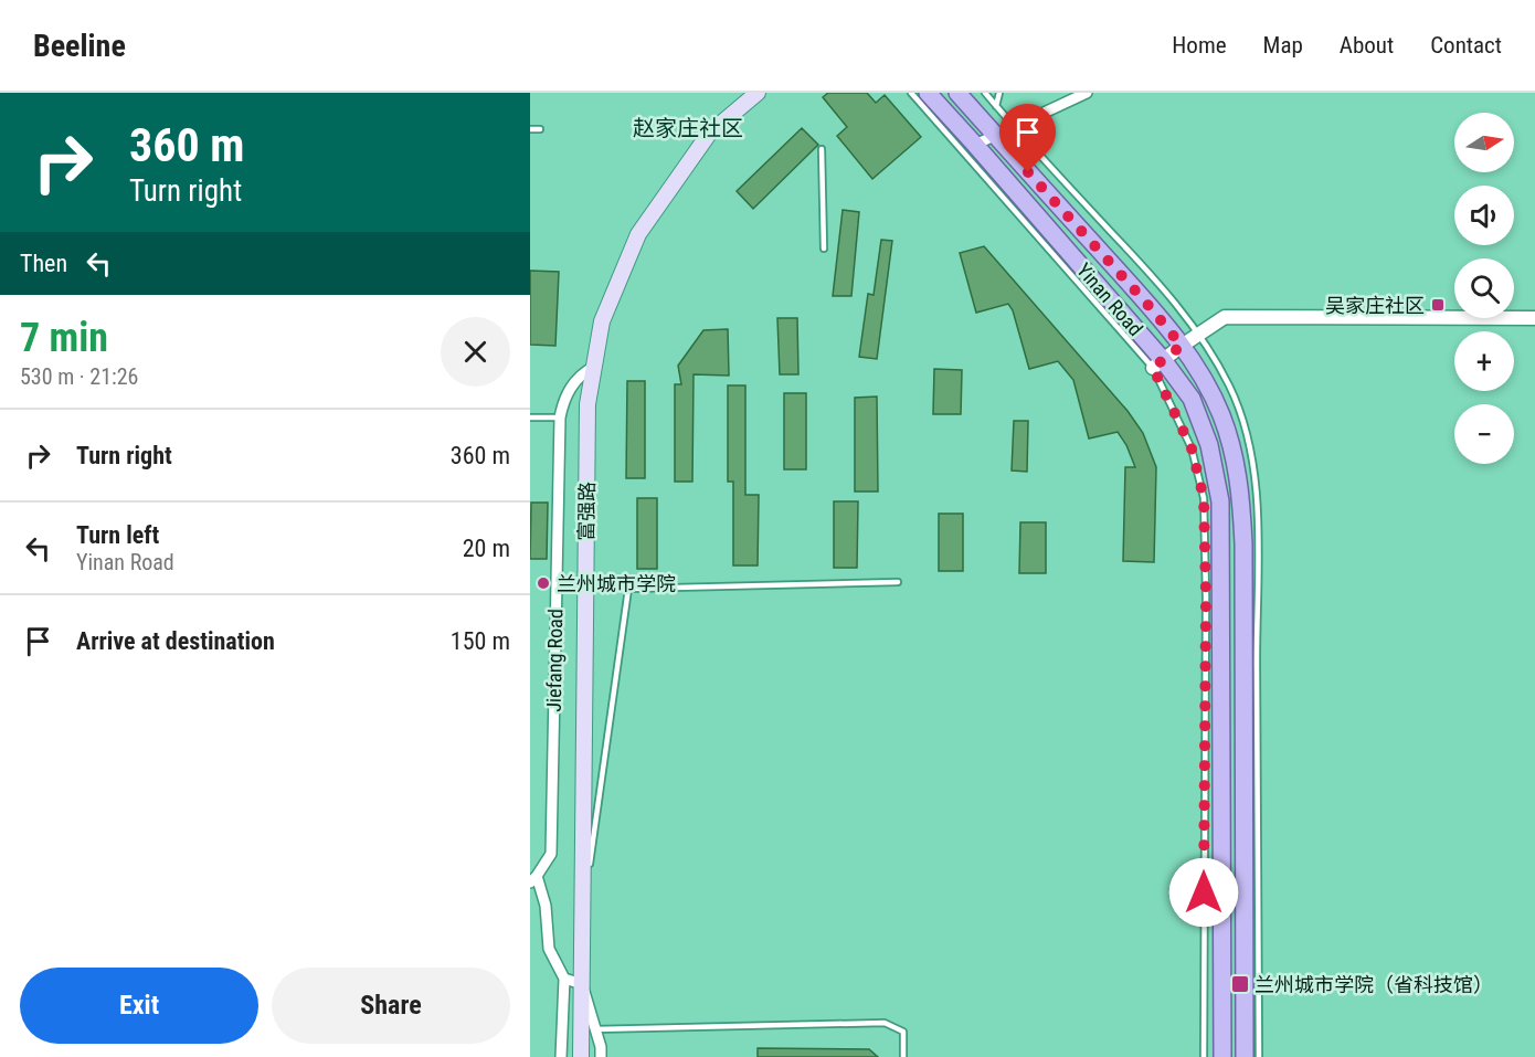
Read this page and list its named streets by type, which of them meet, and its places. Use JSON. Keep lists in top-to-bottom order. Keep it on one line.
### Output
{"streets":{"main road":["Yinan Road","富强路"],"street":["Jiefang Road"]},"crossings":[["富强路","Jiefang Road"]],"districts":["赵家庄社区"],"places":{"transit":["吴家庄社区","兰州城市学院（省科技馆）"],"other":["兰州城市学院"]},"north":"right","page":{"header":"Beeline","nav":["Home","Map","About","Contact"],"turn":["360 m","Turn right"],"map_buttons":["+","−"],"then":"Then","heading":["7 min","530 m · 21:26"],"list":[{"name":"Turn right","value":"360 m"},{"name":"Turn left","note":"Yinan Road","value":"20 m"},{"name":"Arrive at destination","value":"150 m"}],"buttons":["Exit","Share"]}}
